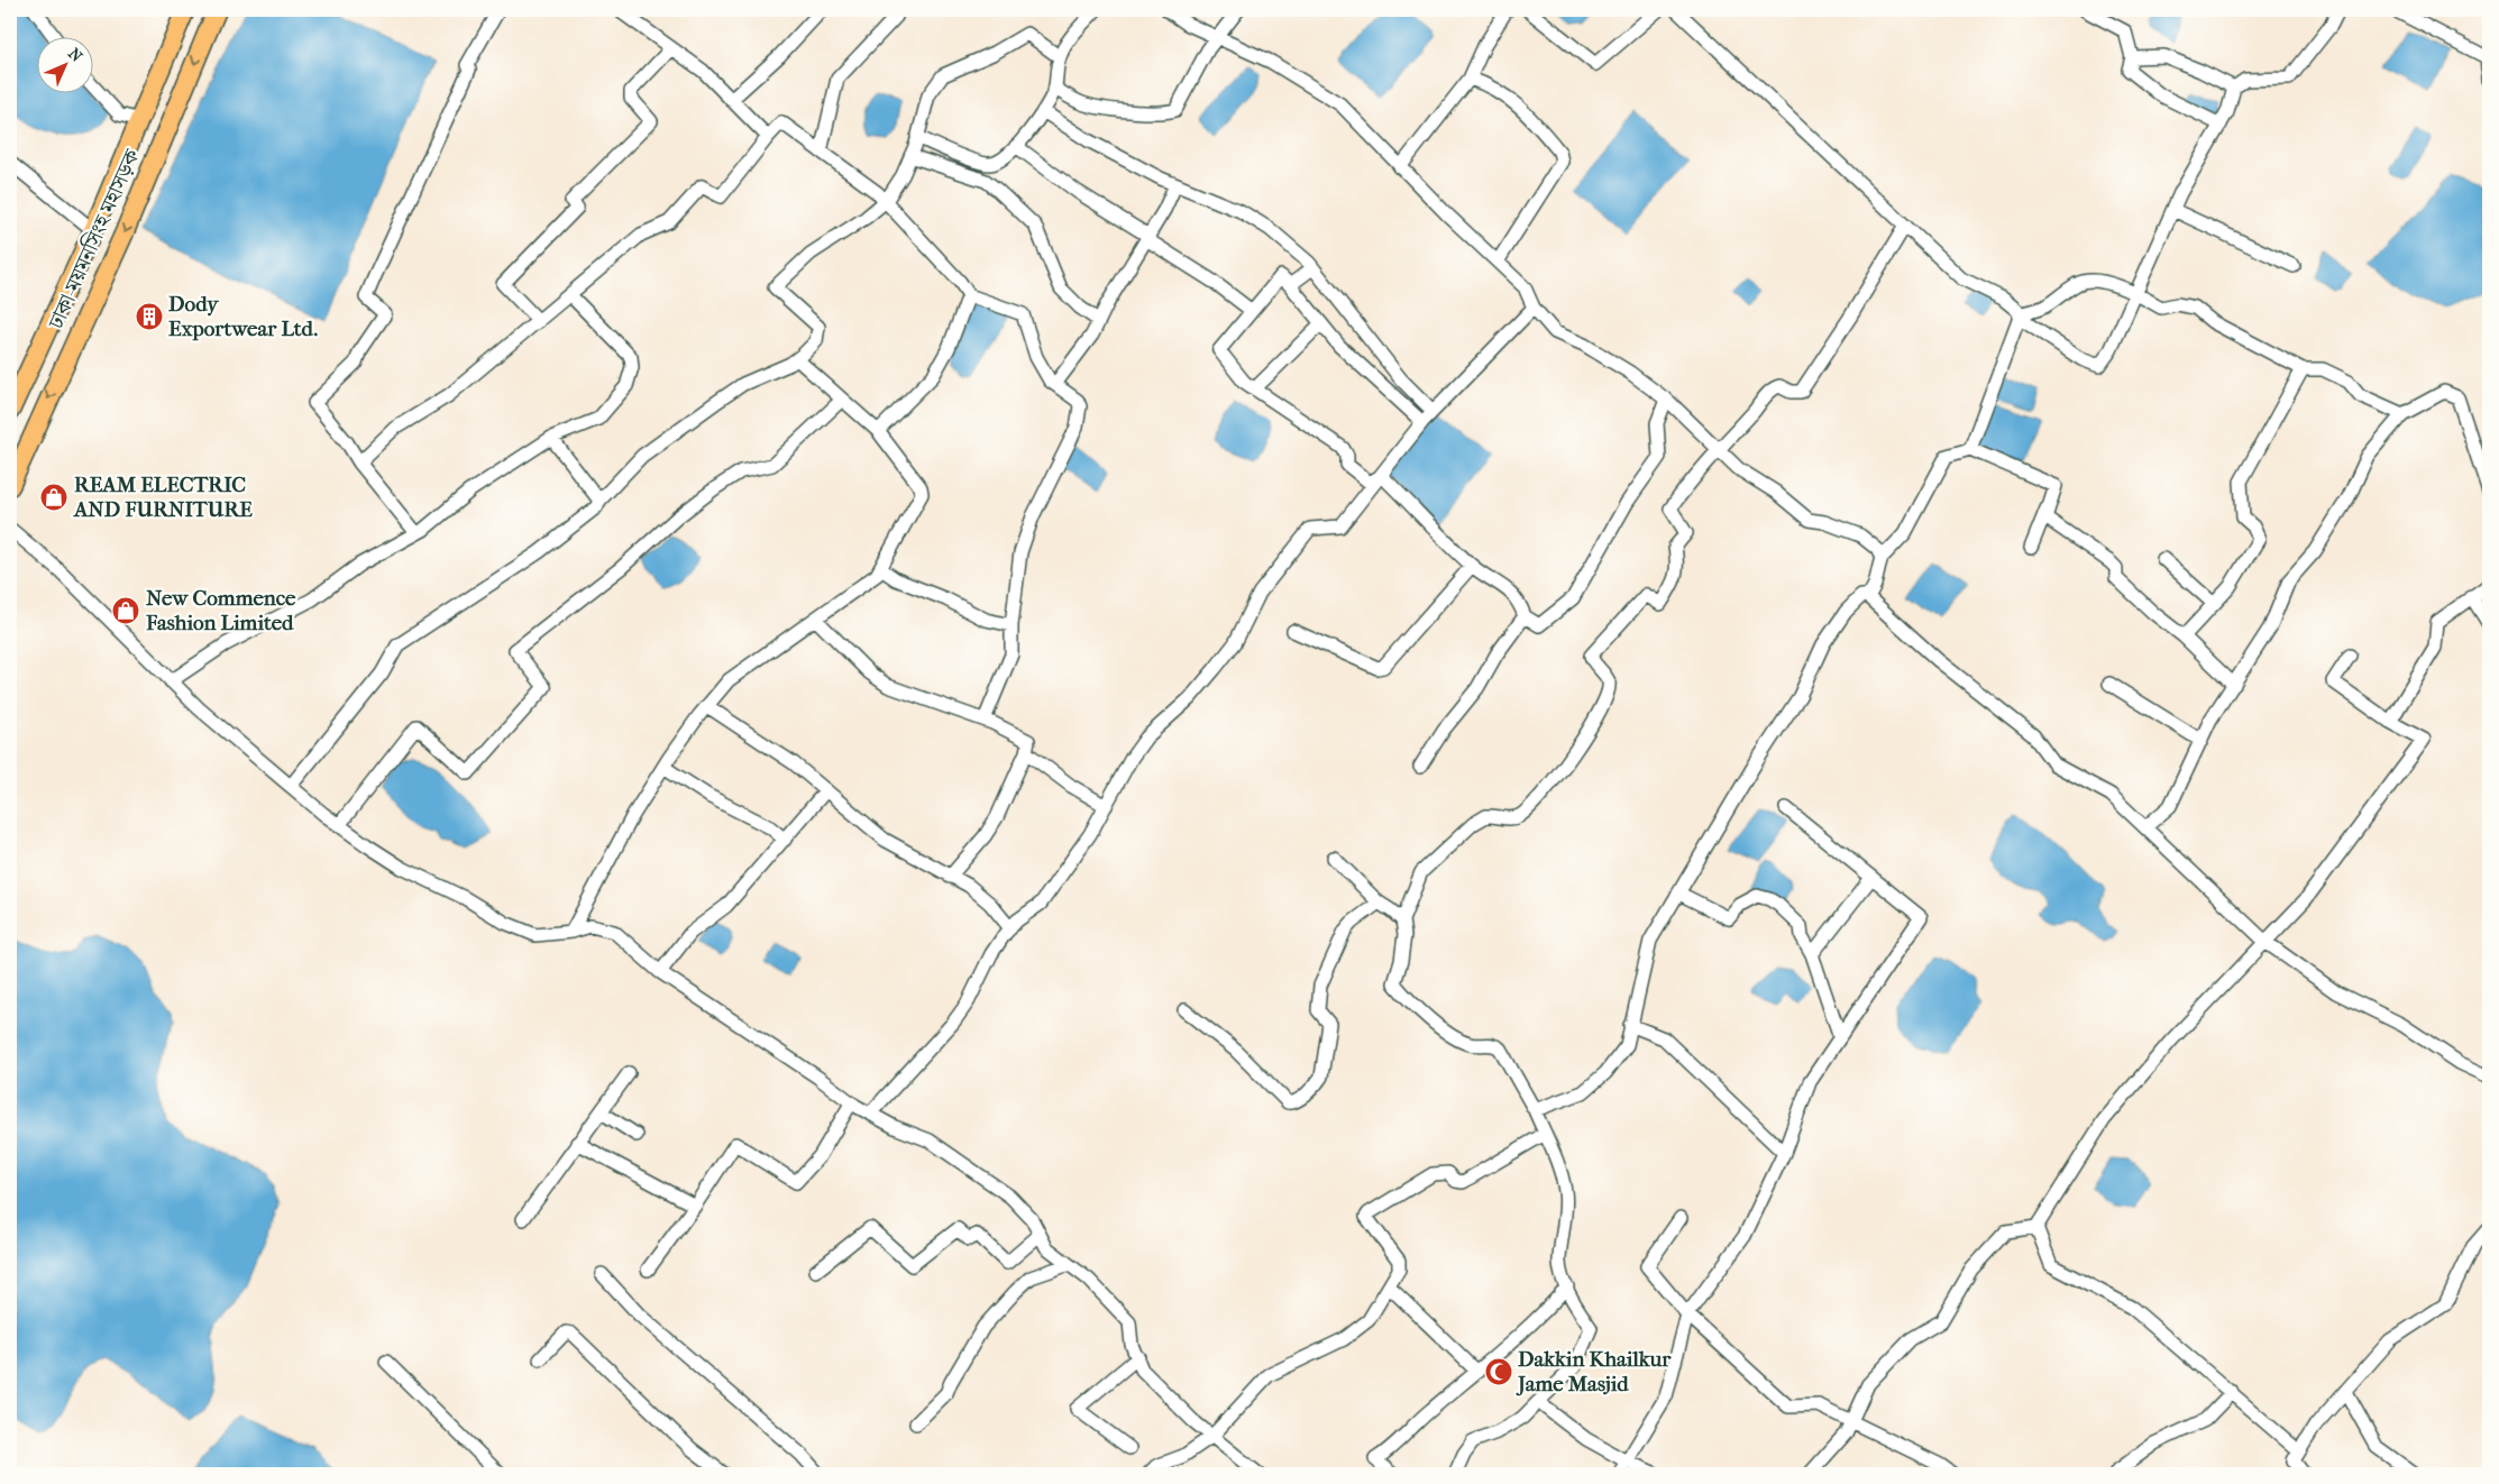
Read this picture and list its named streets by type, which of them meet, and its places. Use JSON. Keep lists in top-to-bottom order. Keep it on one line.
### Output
{"streets":{"highway":["ঢাকা-ময়মনসিংহ মহাসড়ক"]},"places":{"building":["Dody Exportwear Ltd."],"shop":["REAM ELECTRIC AND FURNITURE","New Commence Fashion Limited"],"mosque":["Dakkin Khailkur Jame Masjid"]},"north":"top right"}
